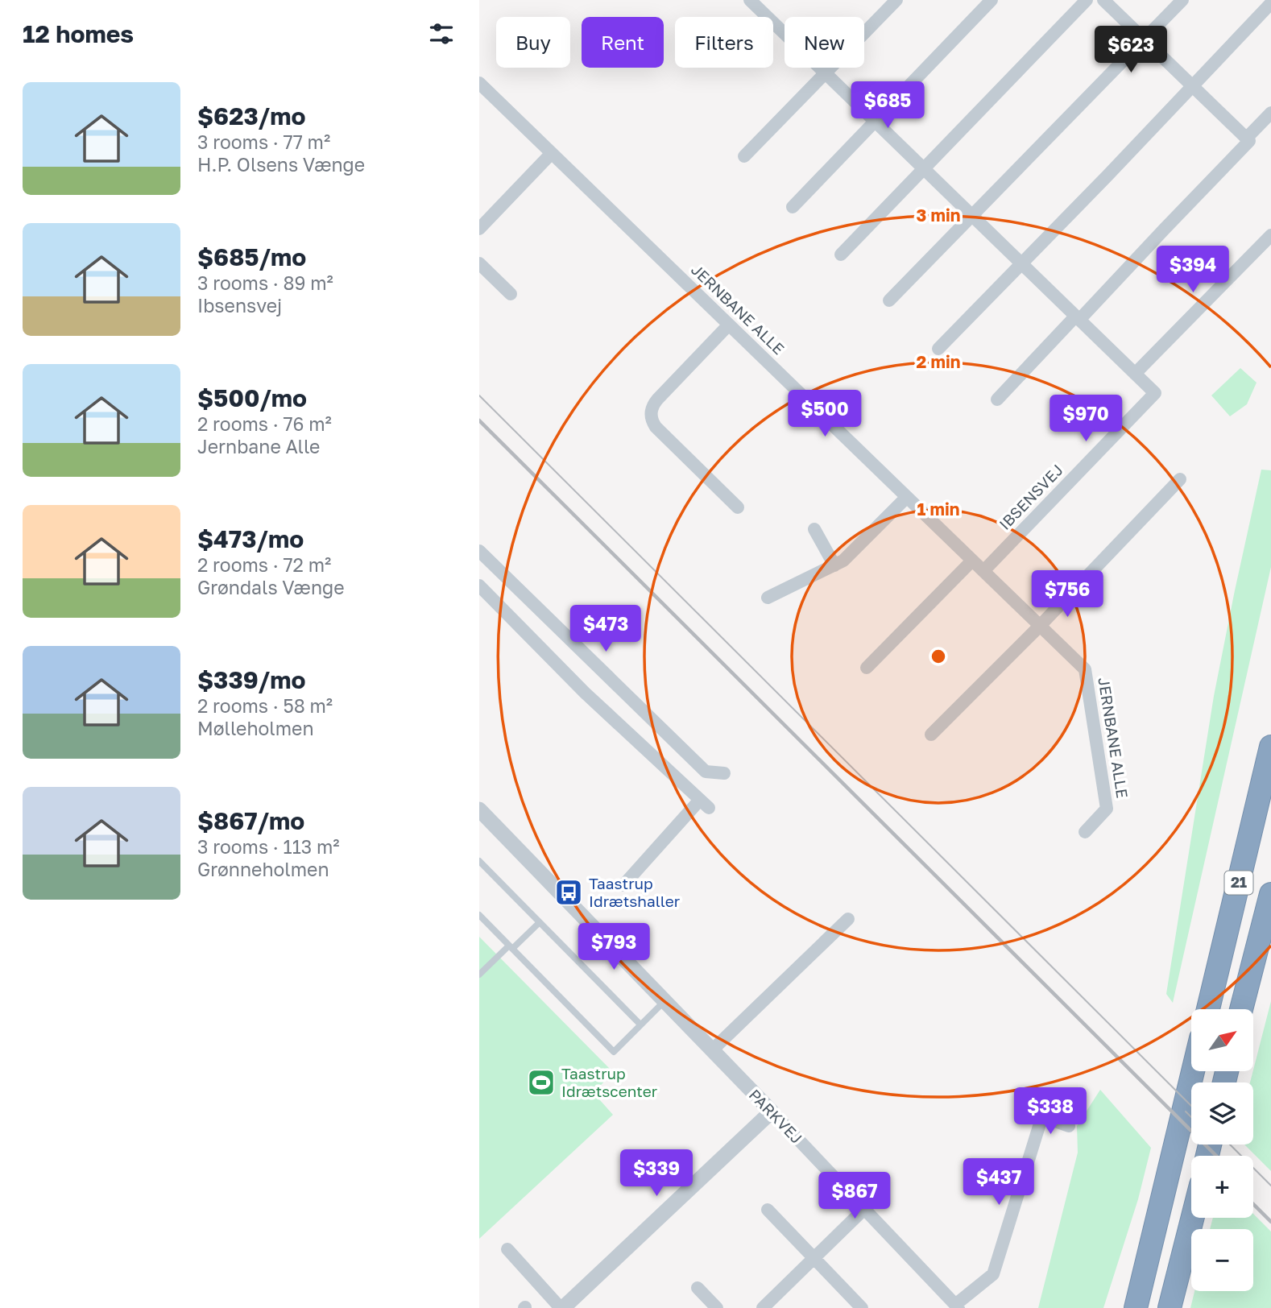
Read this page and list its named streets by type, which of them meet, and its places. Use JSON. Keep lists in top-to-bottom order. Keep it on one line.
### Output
{"streets":{"highway":["21"],"street":["JERNBANE ALLE","IBSENSVEJ","PARKVEJ"]},"crossings":[["JERNBANE ALLE","IBSENSVEJ"]],"places":{"bus stop":["Taastrup Idrætshaller"],"sports":["Taastrup Idrætscenter"]},"north":"top right","page":{"heading":"12 homes","chip":["Buy","Rent","Filters","New"],"price":["$623","$685","$394","$500","$970","$756","$473","$793","$338","$339","$437","$867"],"list":[{"name":"$623/mo","note":"3 rooms · 77 m² · H.P. Olsens Vænge"},{"name":"$685/mo","note":"3 rooms · 89 m² · Ibsensvej"},{"name":"$500/mo","note":"2 rooms · 76 m² · Jernbane Alle"},{"name":"$473/mo","note":"2 rooms · 72 m² · Grøndals Vænge"},{"name":"$339/mo","note":"2 rooms · 58 m² · Mølleholmen"},{"name":"$867/mo","note":"3 rooms · 113 m² · Grønneholmen"}],"map_buttons":["+","−"]},"rings":["3 min","2 min","1 min"]}
